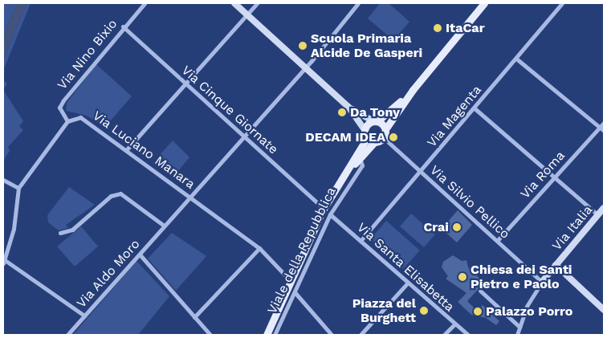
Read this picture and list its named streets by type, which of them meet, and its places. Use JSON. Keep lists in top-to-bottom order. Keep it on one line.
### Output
{"streets":{"main road":["Viale della Repubblica"],"street":["Via Nino Bixio","Via Cinque Giornate","Via Magenta","Via Luciano Manara","Via Roma","Via Silvio Pellico","Via Italia","Via Santa Elisabetta","Via Aldo Moro"]},"crossings":[["Via Nino Bixio","Via Cinque Giornate"],["Via Nino Bixio","Via Luciano Manara"],["Via Cinque Giornate","Viale della Repubblica"],["Via Cinque Giornate","Via Aldo Moro"],["Via Magenta","Via Silvio Pellico"],["Via Magenta","Via Santa Elisabetta"],["Via Luciano Manara","Viale della Repubblica"],["Via Luciano Manara","Via Aldo Moro"],["Via Roma","Via Silvio Pellico"],["Via Silvio Pellico","Via Italia"],["Via Silvio Pellico","Viale della Repubblica"],["Viale della Repubblica","Via Santa Elisabetta"]],"places":["ItaCar","Scuola Primaria Alcide De Gasperi","Da Tony","DECAM IDEA","Crai","Chiesa dei Santi Pietro e Paolo","Piazza del Burghett","Palazzo Porro"]}
